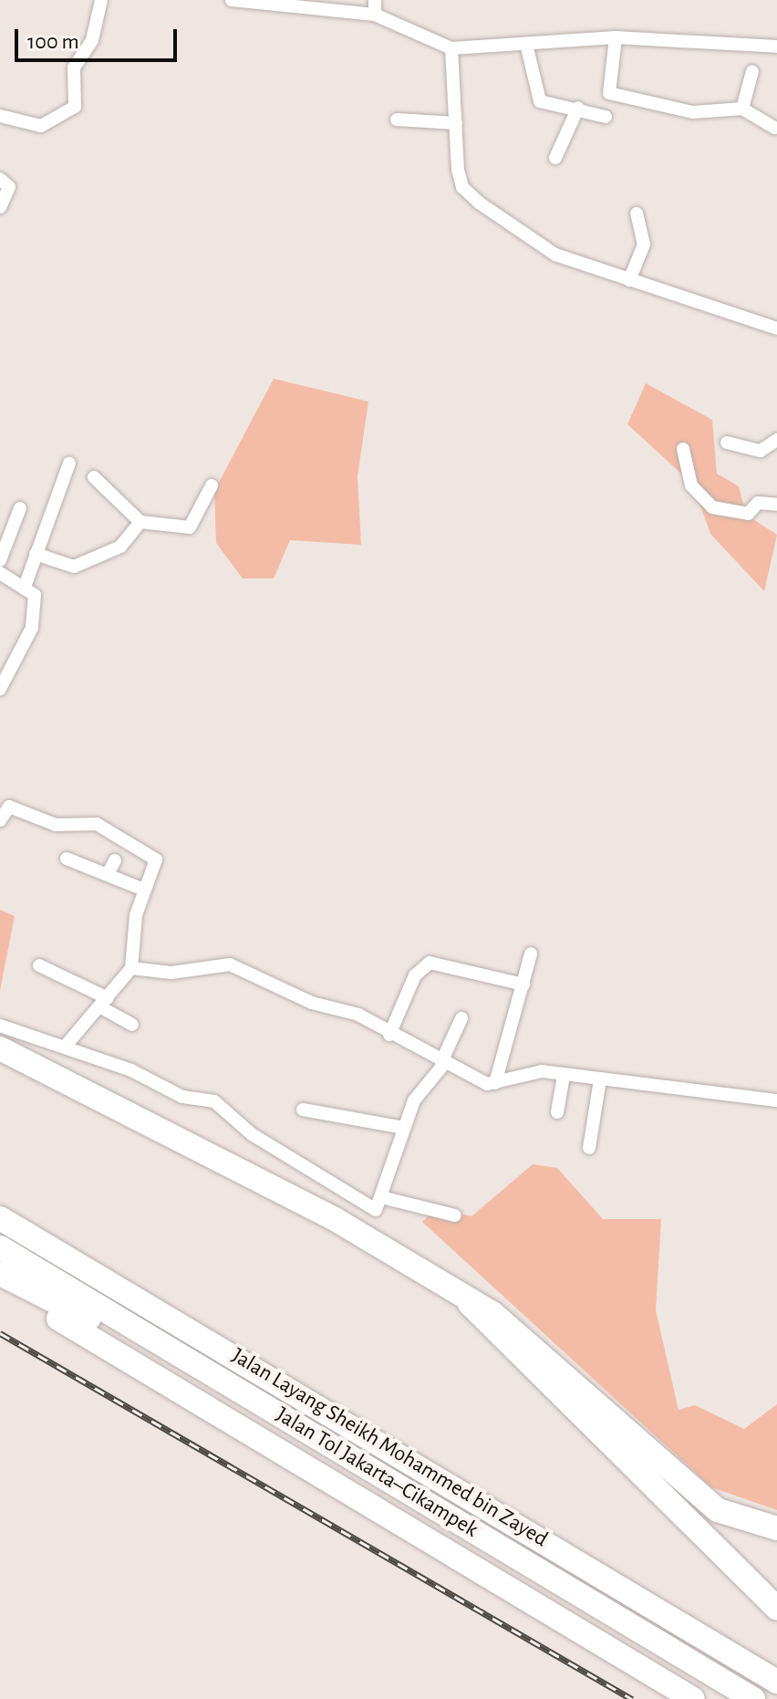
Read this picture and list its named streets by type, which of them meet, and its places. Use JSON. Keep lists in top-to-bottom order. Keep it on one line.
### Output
{"streets":{"highway":["Jalan Layang Sheikh Mohammed bin Zayed","Jalan Tol Jakarta–Cikampek"]},"scale_bar":"100 m"}
